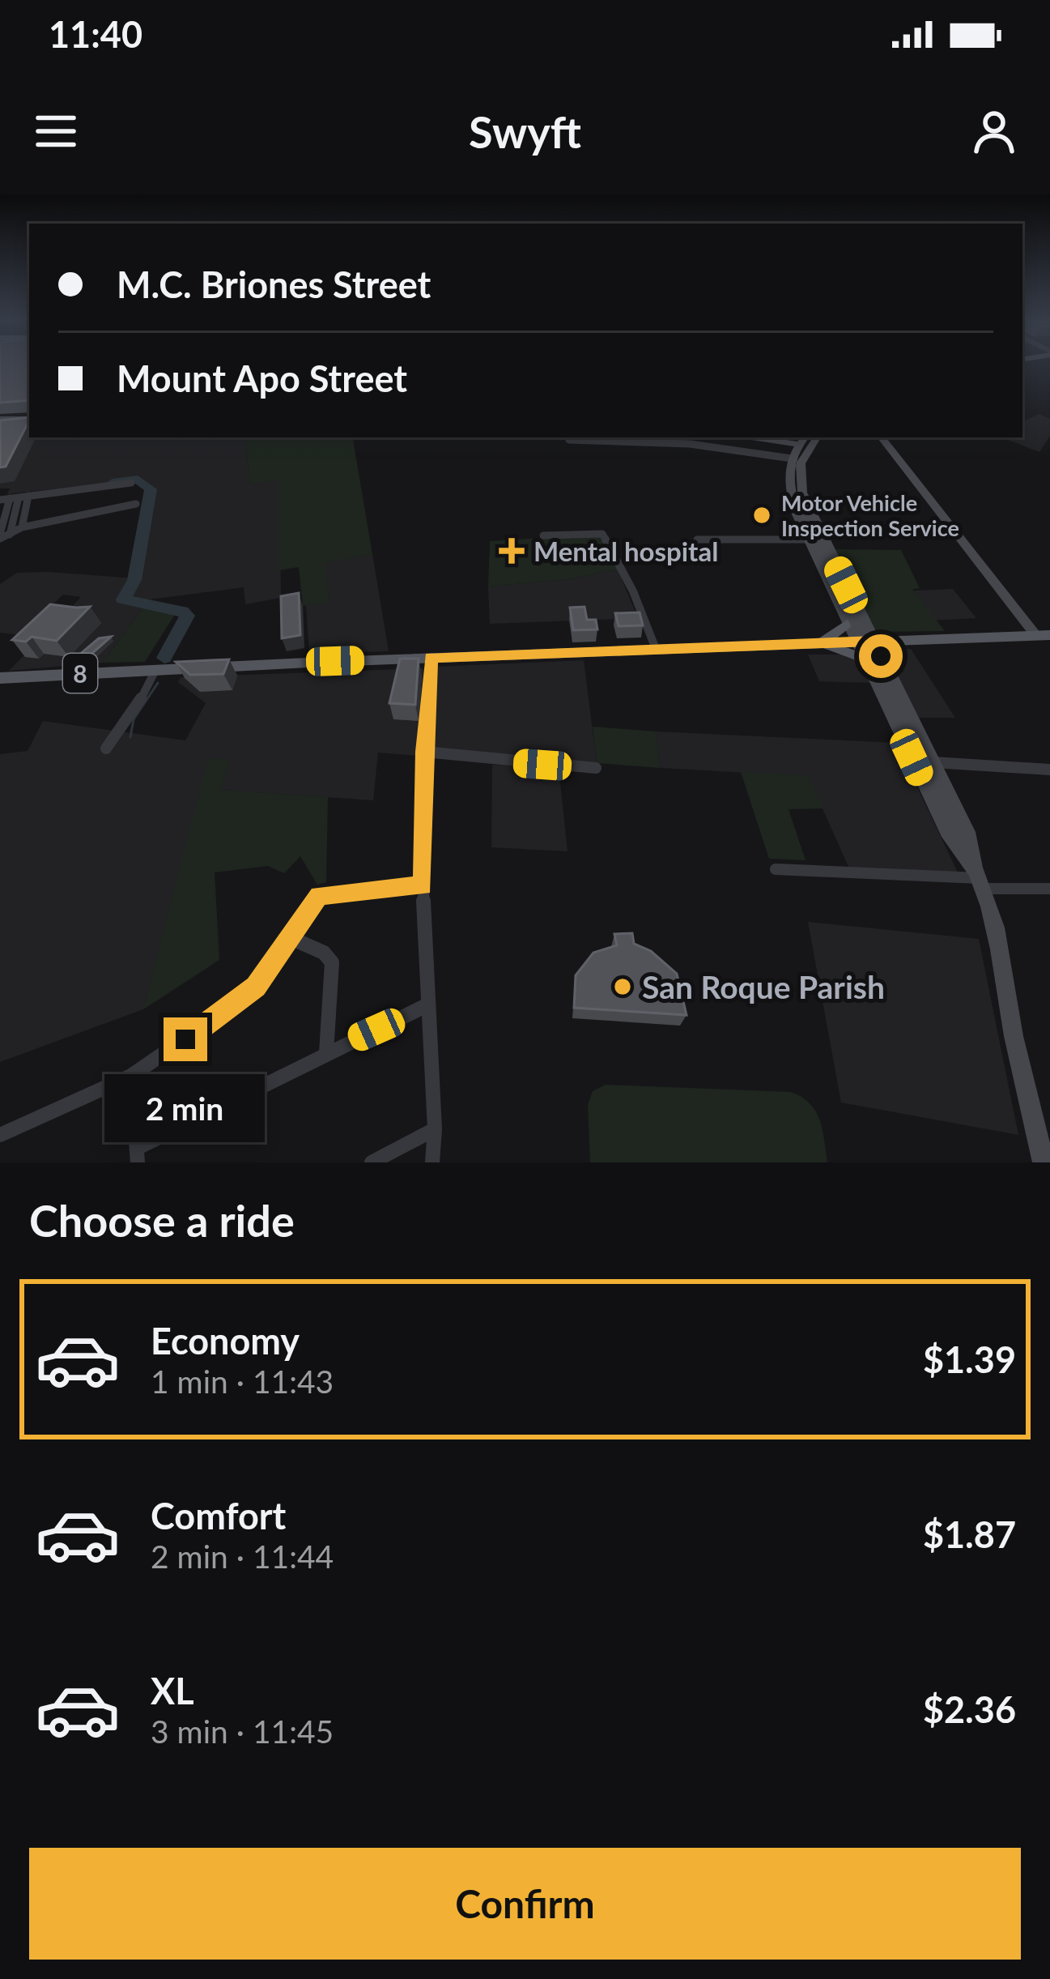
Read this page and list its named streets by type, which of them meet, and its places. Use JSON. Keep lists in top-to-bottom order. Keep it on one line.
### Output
{"streets":{"main road":["8"]},"places":{"other":["Motor Vehicle Inspection Service","San Roque Parish"],"health":["Mental hospital"]},"page":{"status":"11:40","header":"Swyft","banner":["M.C. Briones Street","Mount Apo Street"],"bubble":"2 min","heading":"Choose a ride","list":[{"name":"Economy","note":"1 min · 11:43","value":"$1.39"},{"name":"Comfort","note":"2 min · 11:44","value":"$1.87"},{"name":"XL","note":"3 min · 11:45","value":"$2.36"}],"buttons":"Confirm"}}
